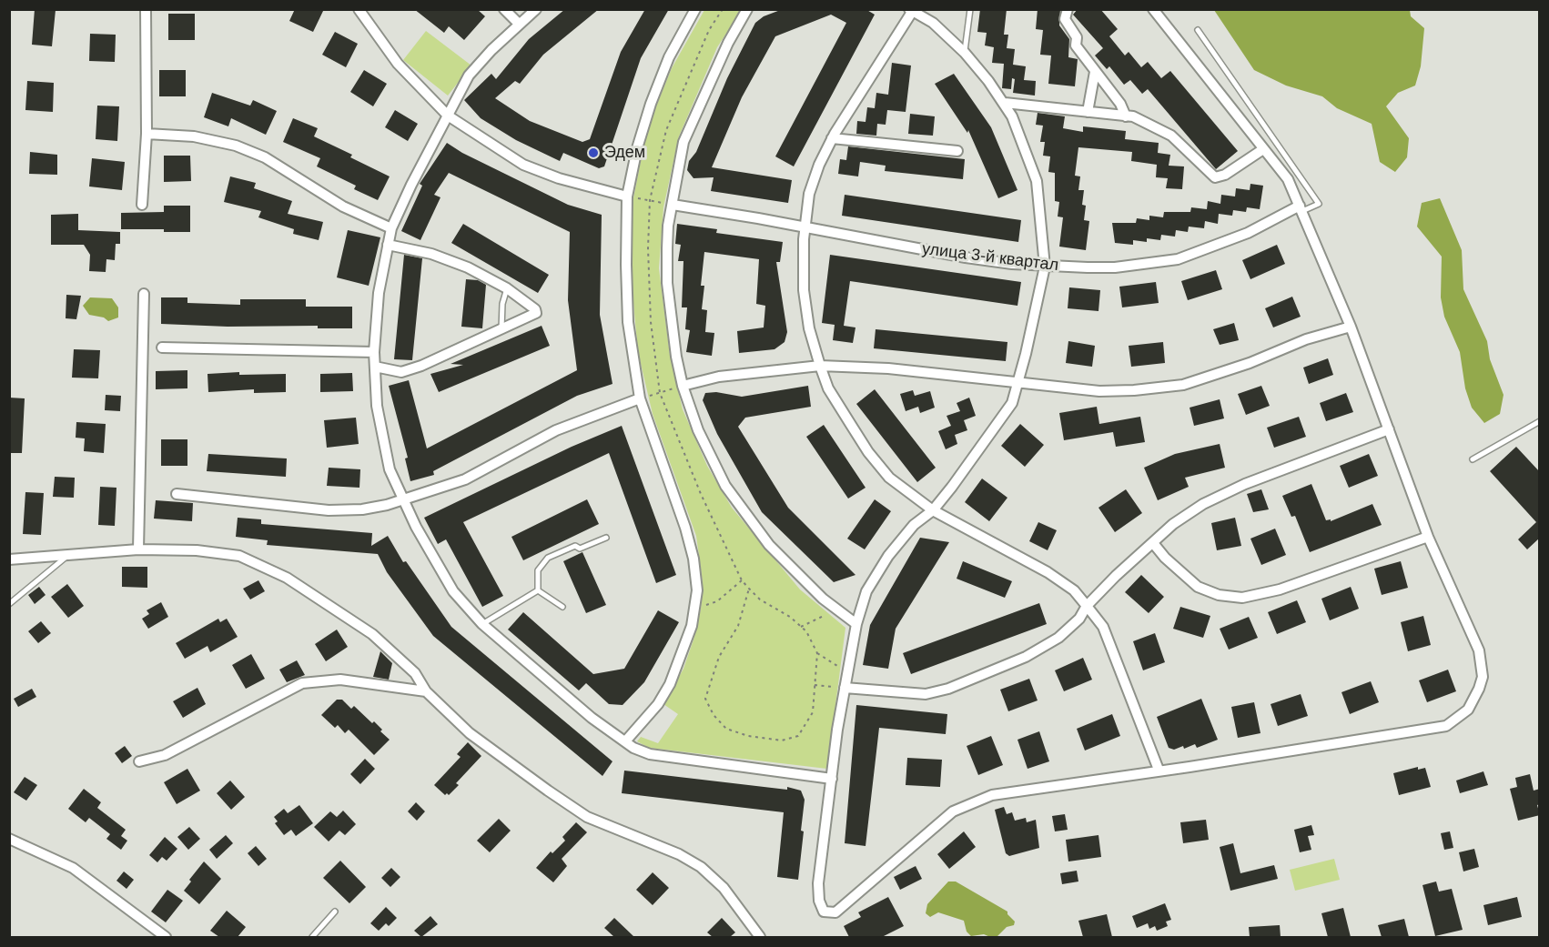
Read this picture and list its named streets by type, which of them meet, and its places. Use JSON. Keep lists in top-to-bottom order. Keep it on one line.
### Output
{"streets":{"street":["улица 3-й квартал"]},"places":["Эдем"]}
